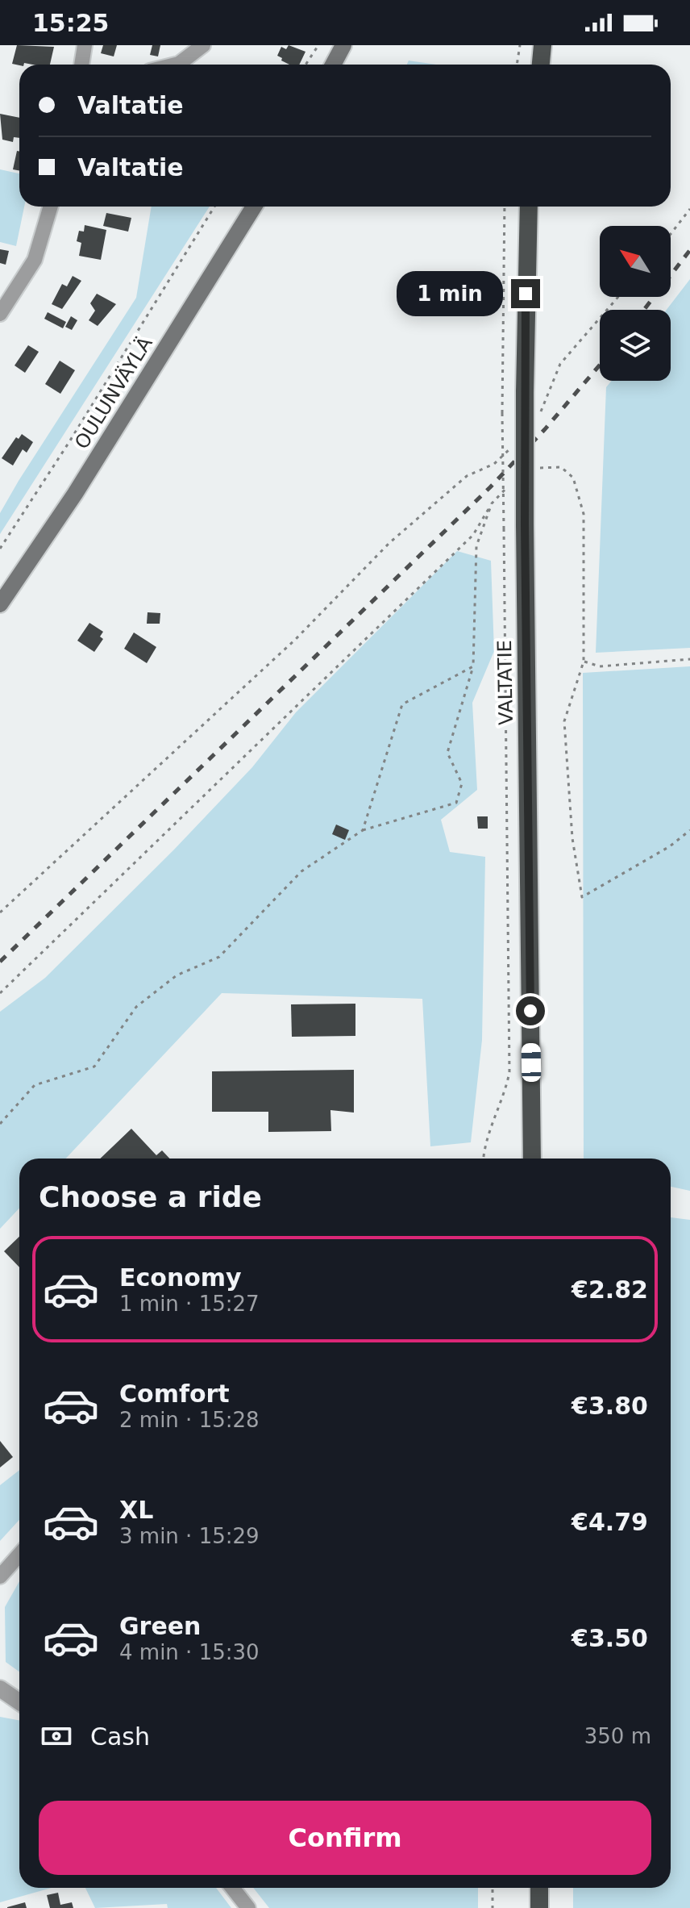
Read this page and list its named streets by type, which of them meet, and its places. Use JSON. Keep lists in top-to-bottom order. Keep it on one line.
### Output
{"streets":{"highway":["VALTATIE"],"main road":["OULUNVÄYLÄ"]},"north":"top left","page":{"status":"15:25","banner":["Valtatie","Valtatie"],"bubble":"1 min","heading":"Choose a ride","list":[{"name":"Economy","note":"1 min · 15:27","value":"€2.82"},{"name":"Comfort","note":"2 min · 15:28","value":"€3.80"},{"name":"XL","note":"3 min · 15:29","value":"€4.79"},{"name":"Green","note":"4 min · 15:30","value":"€3.50"}],"pay":["Cash","350 m"],"buttons":"Confirm"}}
